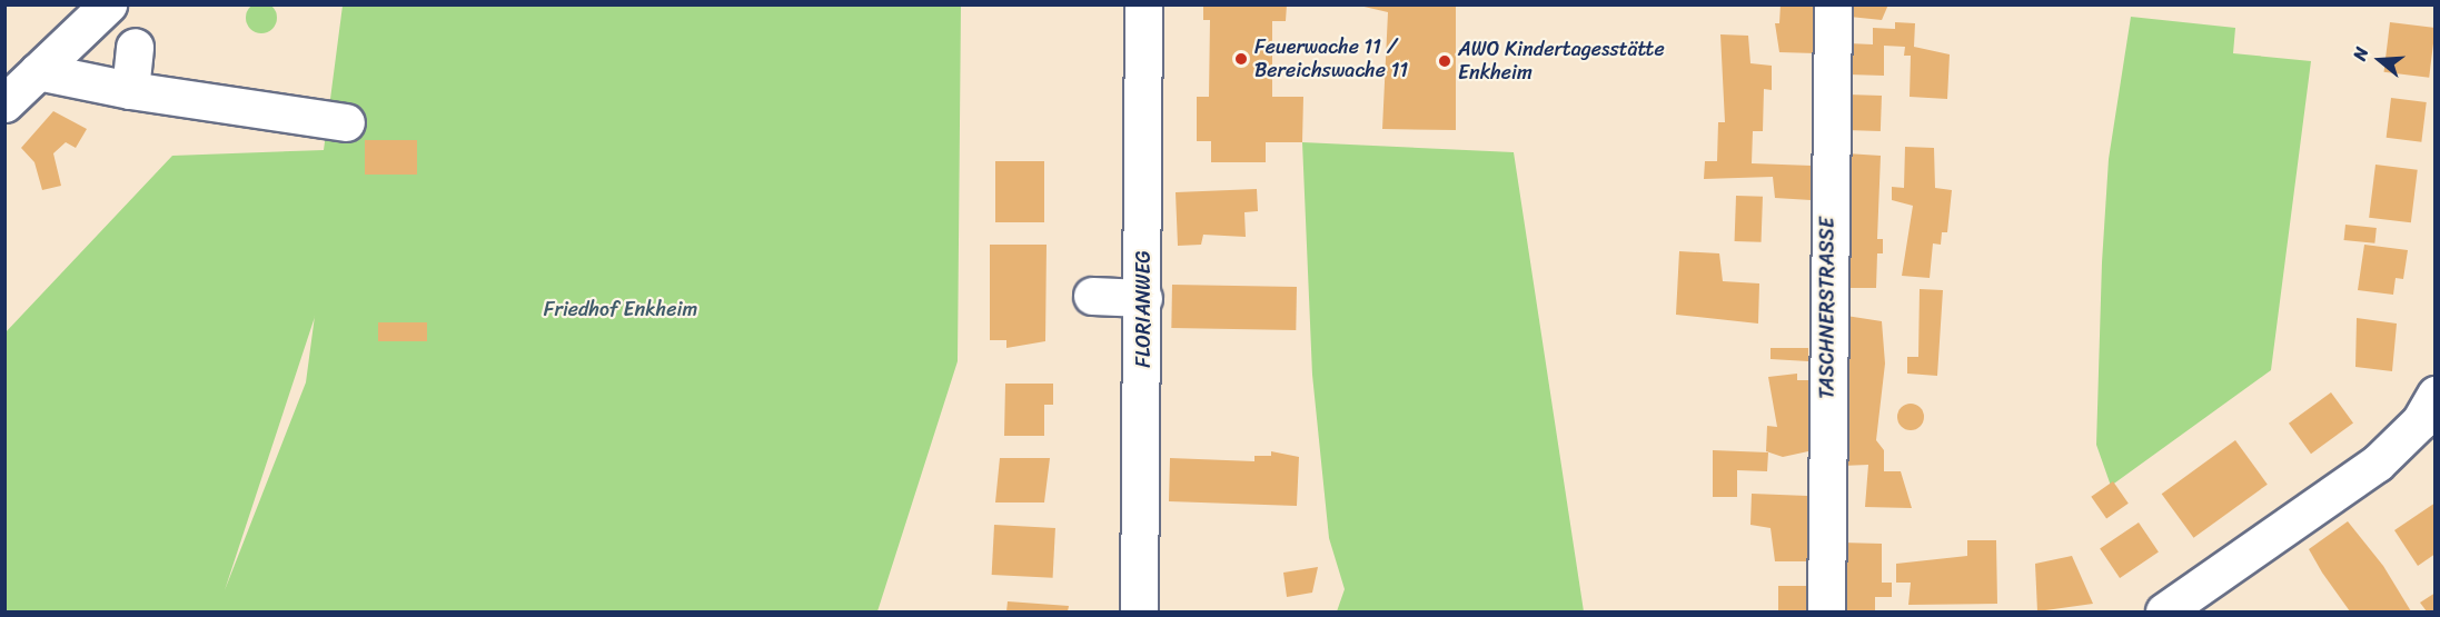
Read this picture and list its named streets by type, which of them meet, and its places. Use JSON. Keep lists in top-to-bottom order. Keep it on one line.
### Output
{"streets":{"street":["TASCHNERSTRASSE","FLORIANWEG"]},"parks":["Friedhof Enkheim"],"places":["Feuerwache 11 / Bereichswache 11","AWO Kindertagesstätte Enkheim"],"north":"left"}
